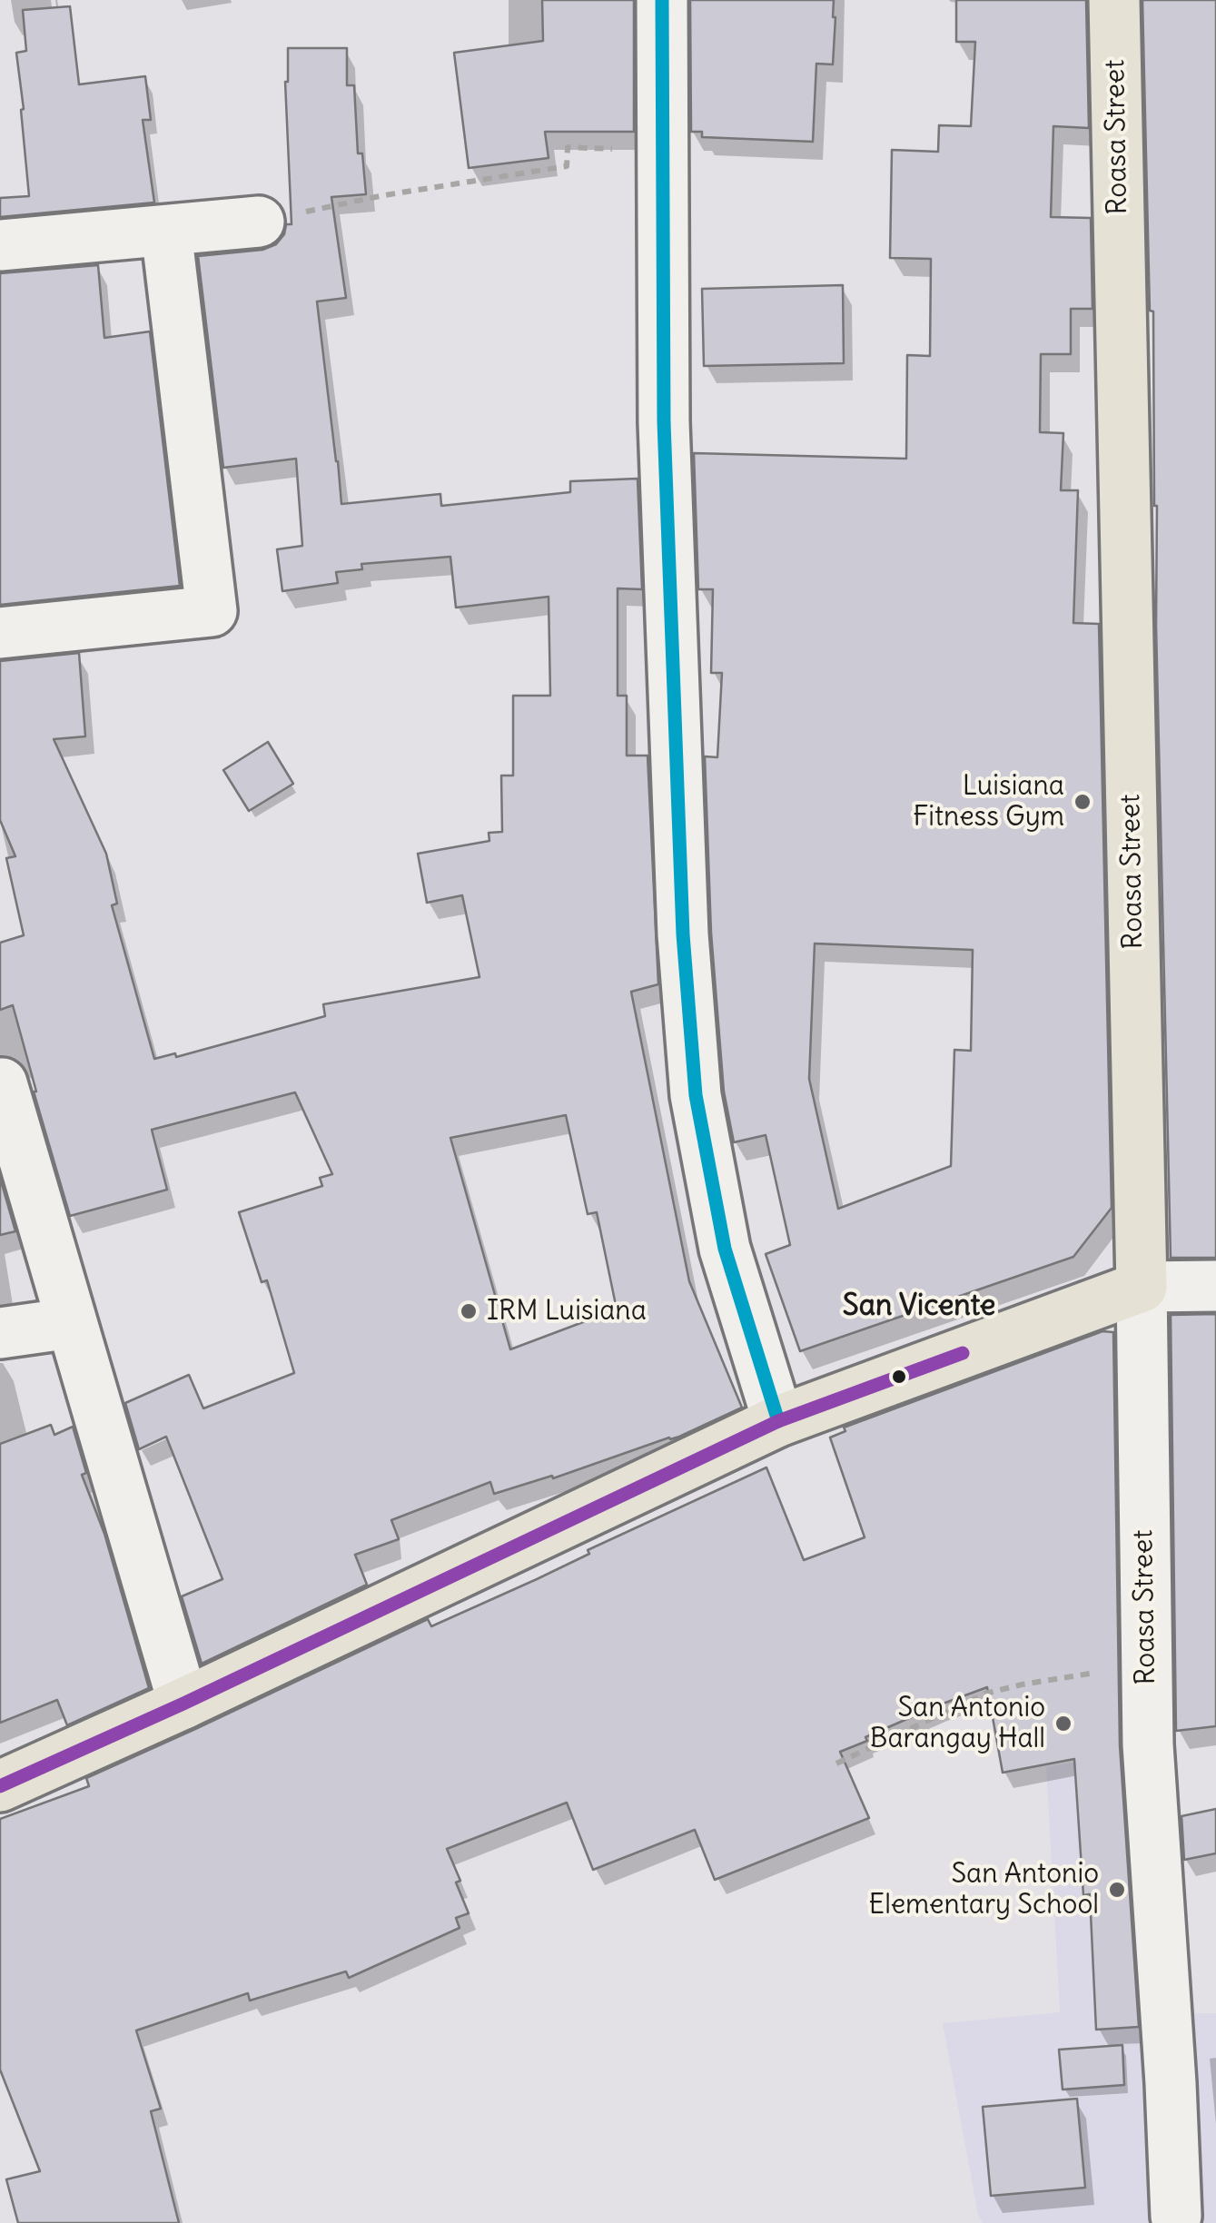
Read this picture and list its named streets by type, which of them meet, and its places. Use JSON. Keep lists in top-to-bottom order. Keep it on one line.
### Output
{"streets":{"main road":["Roasa Street"]},"districts":["San Vicente"],"places":["Luisiana Fitness Gym","IRM Luisiana","San Antonio Barangay Hall","San Antonio Elementary School"]}
